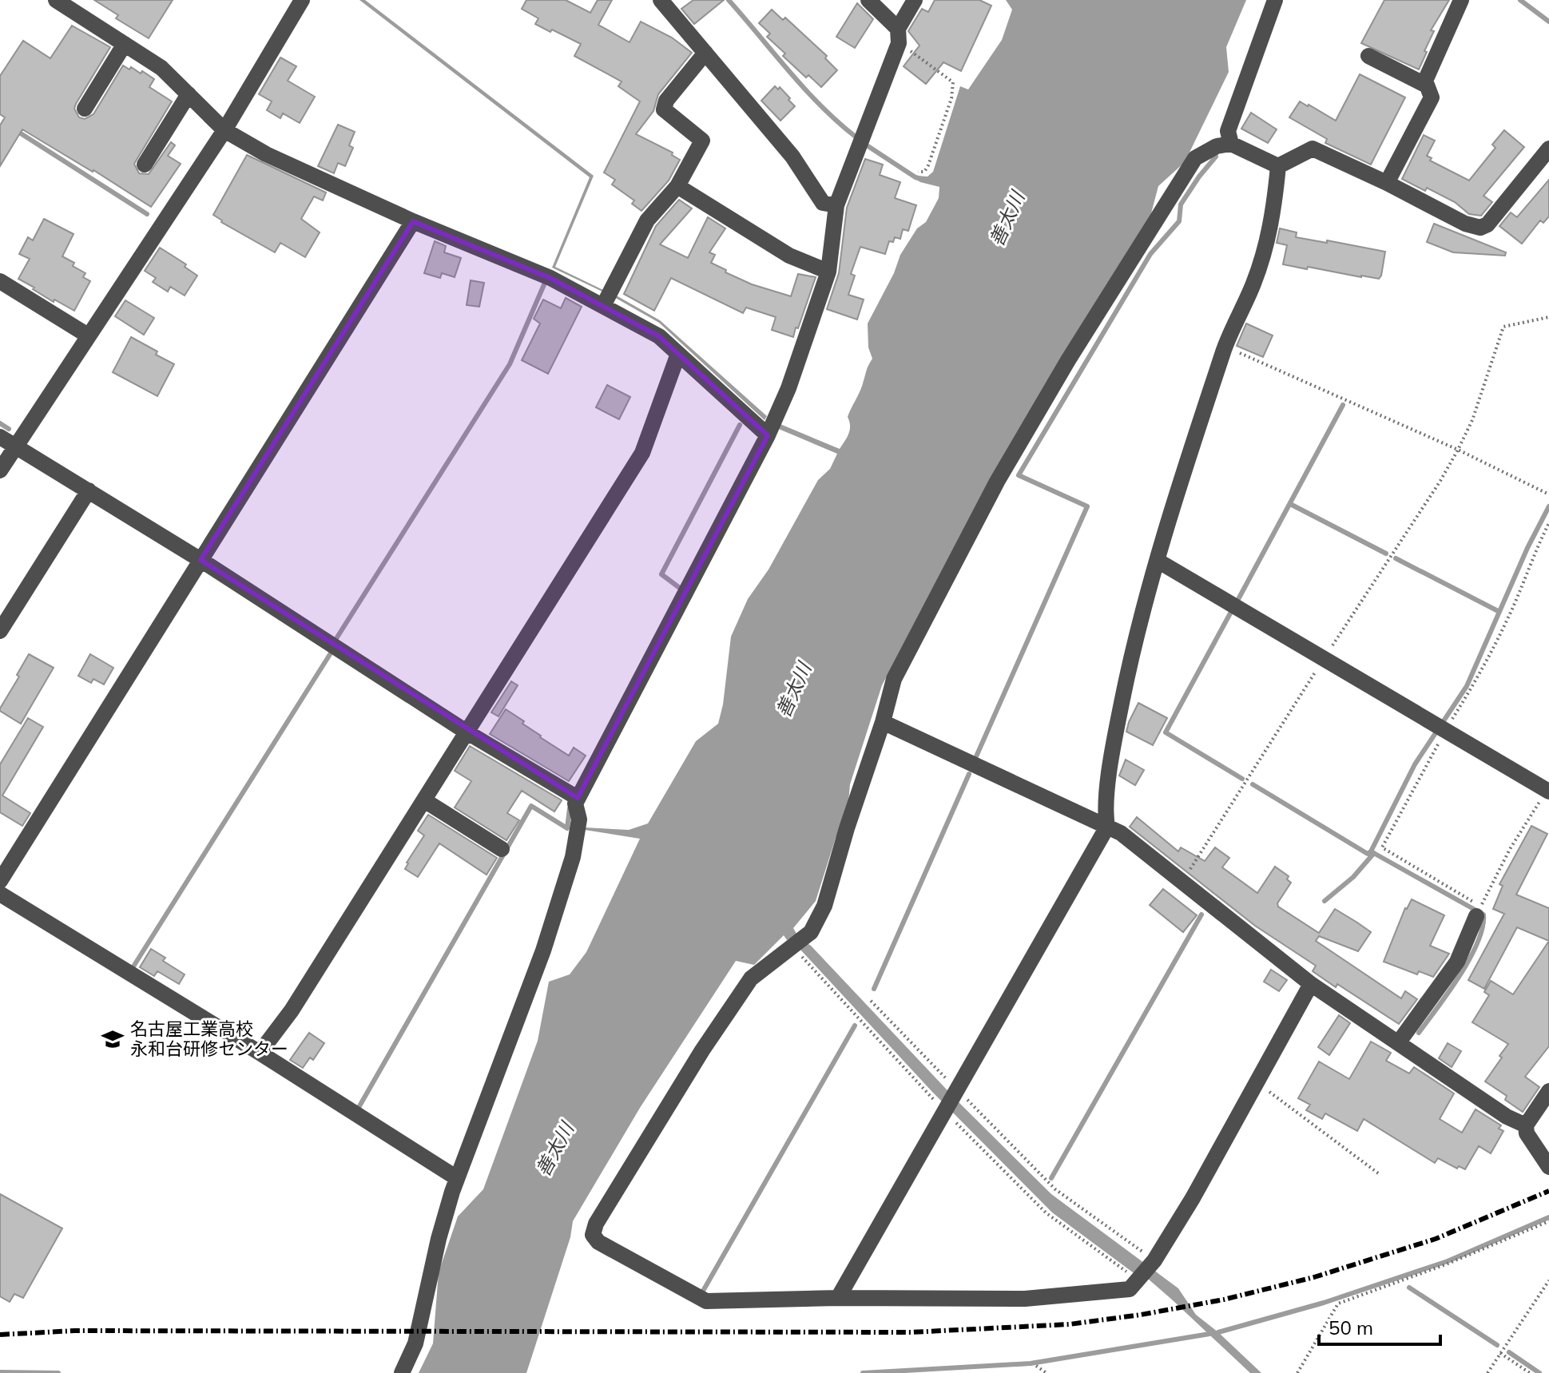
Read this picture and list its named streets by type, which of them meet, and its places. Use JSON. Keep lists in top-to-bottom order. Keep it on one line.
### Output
{"water":["善太川"],"places":{"school or university":["名古屋工業高校 永和台研修センター"]},"scale_bar":"50 m"}
